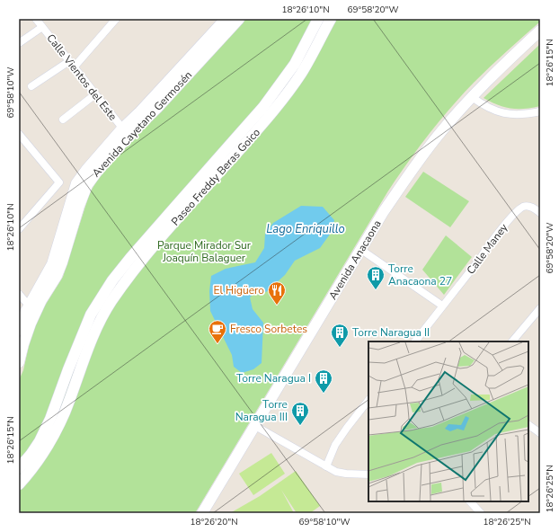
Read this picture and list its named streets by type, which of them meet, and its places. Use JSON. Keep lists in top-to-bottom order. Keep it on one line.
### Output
{"streets":{"street":["Calle Vientos del Este","Avenida Cayetano Germosén","Paseo Freddy Beras Goico","Calle Maney","Avenida Anacaona"]},"crossings":[["Calle Vientos del Este","Avenida Cayetano Germosén"]],"water":["Lago Enriquillo"],"parks":["Parque Mirador Sur Joaquín Balaguer"],"places":{"building":["Torre Anacaona 27","Torre Naragua II","Torre Naragua I","Torre Naragua III"],"restaurant":["El Higüero"],"cafe":["Fresco Sorbetes"]},"coordinates":["18°26'10\"N","69°58'20\"W","18°26'15\"N","69°58'10\"W","18°26'25\"N","18°26'20\"N"]}
